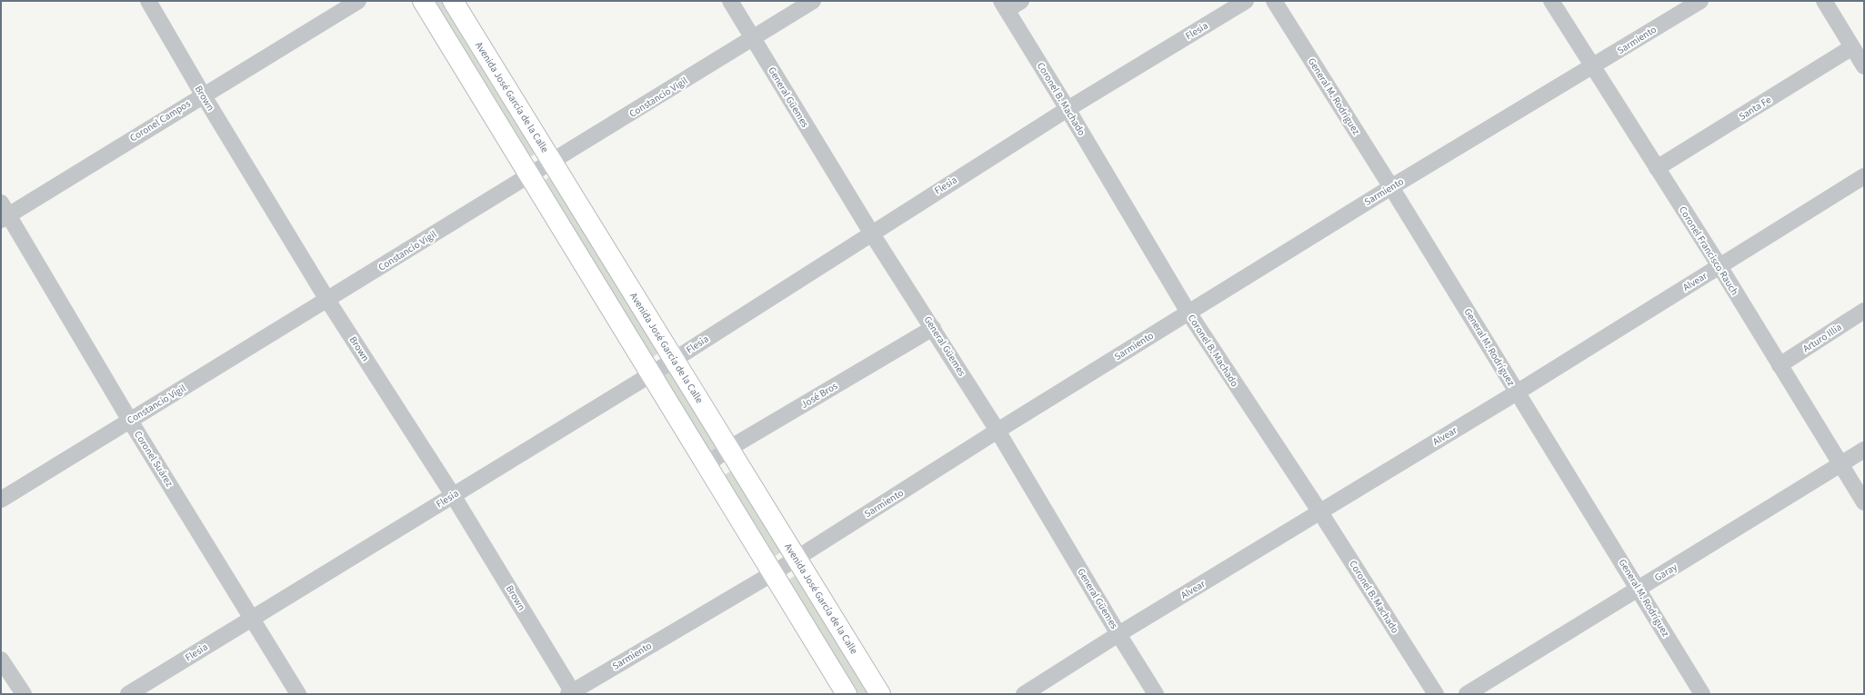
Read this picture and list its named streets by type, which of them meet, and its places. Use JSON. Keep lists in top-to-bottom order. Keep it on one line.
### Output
{"streets":{"main road":["Avenida José García de la Calle"],"street":["Flesia","Sarmiento","General M. Rodríguez","Constancio Vigil","General Güemes","Brown","Coronel B. Machado","Santa Fe","Coronel Campos","Coronel Francisco Rauch","Alvear","Arturo Illia","José Bros","Coronel Suárez","Garay"]},"crossings":[["Flesia","Avenida José García de la Calle"],["Flesia","General Güemes"],["Flesia","Brown"],["Flesia","Coronel B. Machado"],["Flesia","Coronel Suárez"],["Sarmiento","General M. Rodríguez"],["Sarmiento","Avenida José García de la Calle"],["Sarmiento","General Güemes"],["Sarmiento","Brown"],["Sarmiento","Coronel B. Machado"],["Sarmiento","Coronel Francisco Rauch"],["General M. Rodríguez","Alvear"],["General M. Rodríguez","Garay"],["Avenida José García de la Calle","Constancio Vigil"],["Avenida José García de la Calle","José Bros"],["Constancio Vigil","General Güemes"],["Constancio Vigil","Brown"],["Constancio Vigil","Coronel Suárez"],["General Güemes","Alvear"],["General Güemes","José Bros"],["Brown","Coronel Campos"],["Coronel B. Machado","Alvear"],["Santa Fe","Coronel Francisco Rauch"],["Coronel Campos","Coronel Suárez"],["Coronel Francisco Rauch","Alvear"],["Coronel Francisco Rauch","Arturo Illia"],["Coronel Francisco Rauch","Garay"]]}
